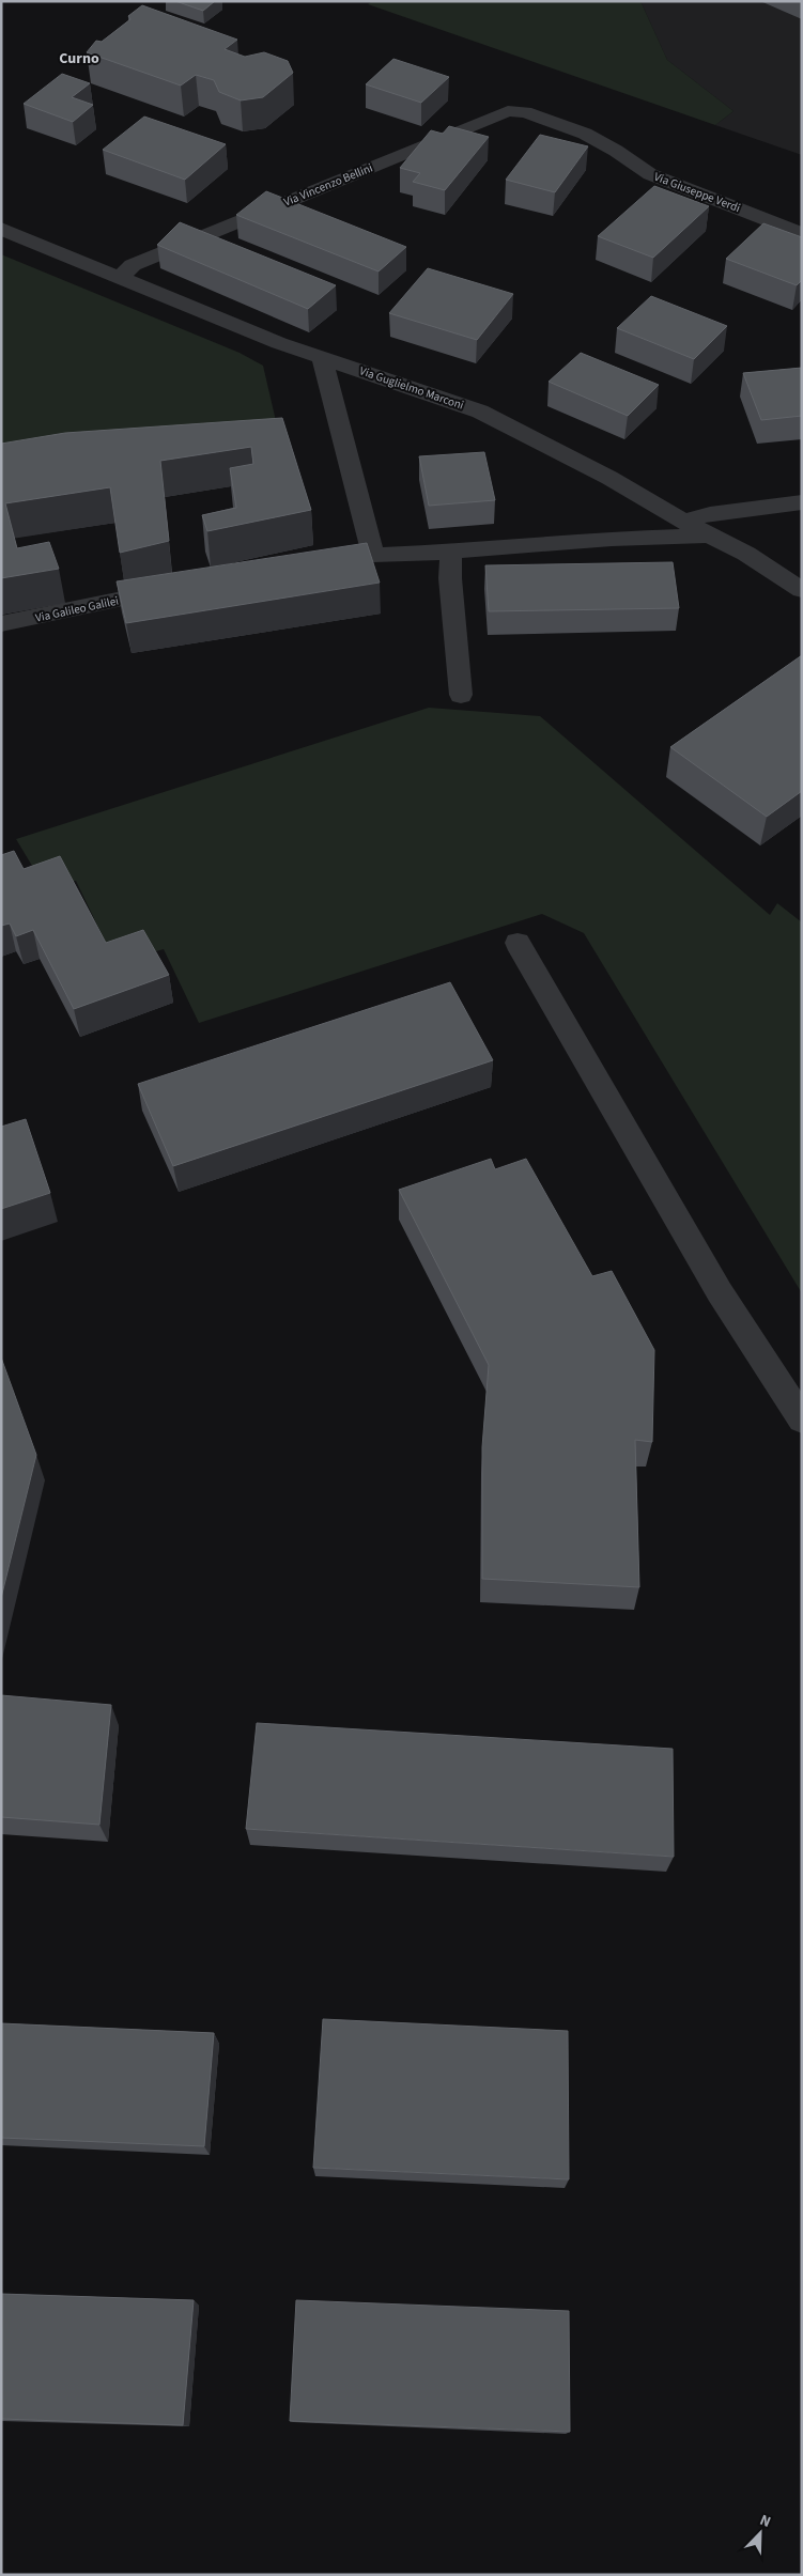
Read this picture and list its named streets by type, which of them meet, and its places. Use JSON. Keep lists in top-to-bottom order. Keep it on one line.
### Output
{"streets":{"street":["Via Vincenzo Bellini","Via Giuseppe Verdi","Via Guglielmo Marconi","Via Galileo Galilei"]},"crossings":[["Via Vincenzo Bellini","Via Giuseppe Verdi"],["Via Vincenzo Bellini","Via Guglielmo Marconi"]],"districts":["Curno"],"north":"top right"}
